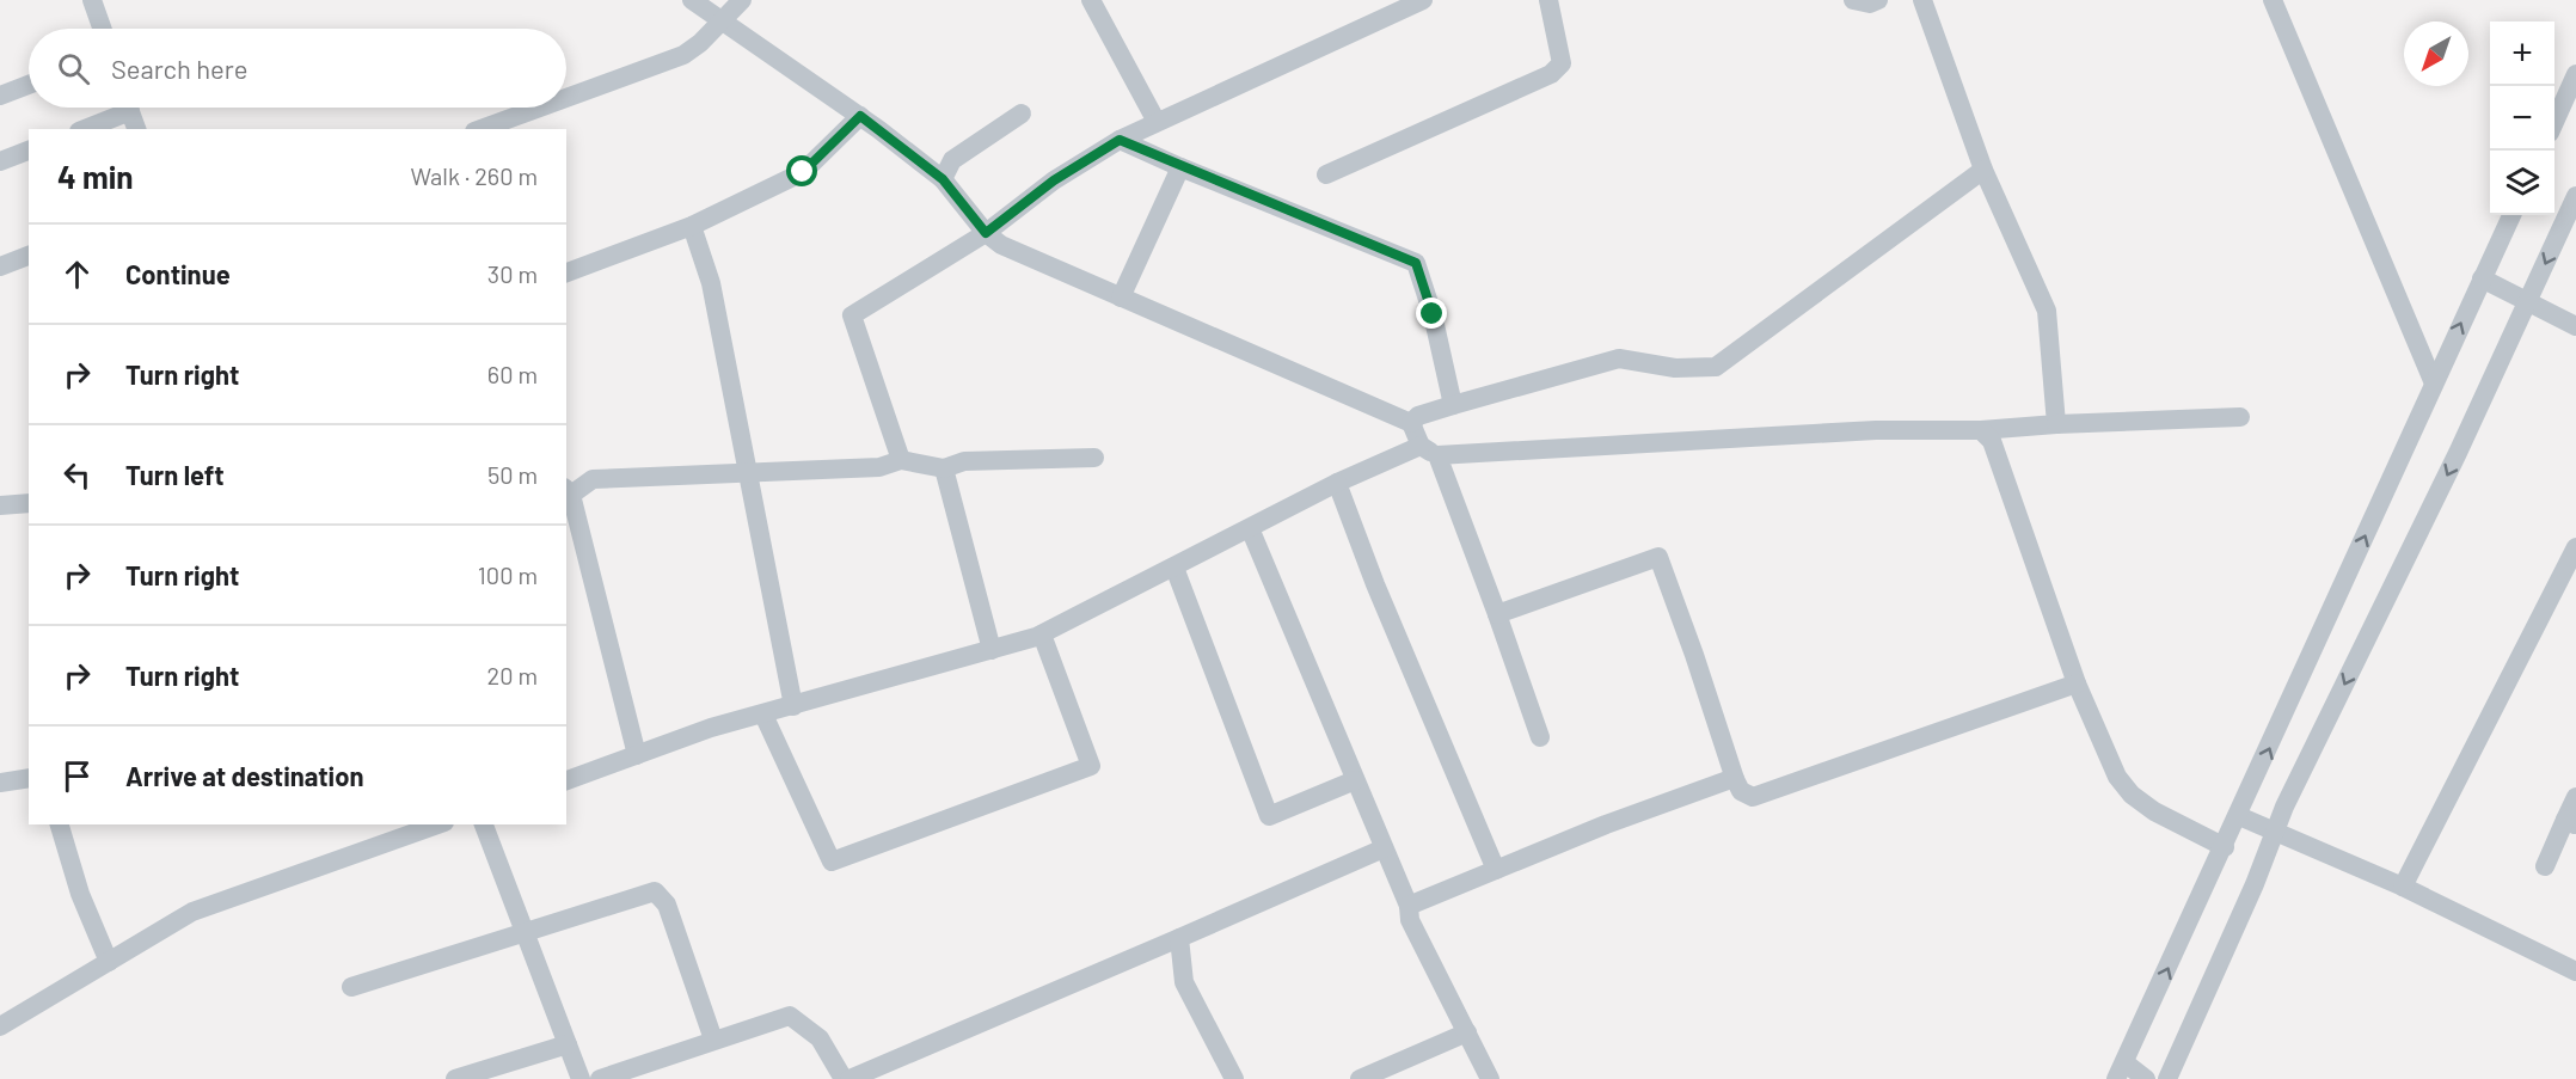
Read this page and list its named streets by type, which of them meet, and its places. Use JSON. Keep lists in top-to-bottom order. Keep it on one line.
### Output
{"north":"bottom left","page":{"map_buttons":["+","−"],"search":"Search here","heading":["4 min","Walk · 260 m"],"list":[["Continue","30 m"],["Turn right","60 m"],["Turn left","50 m"],["Turn right","100 m"],["Turn right","20 m"],"Arrive at destination"]}}
